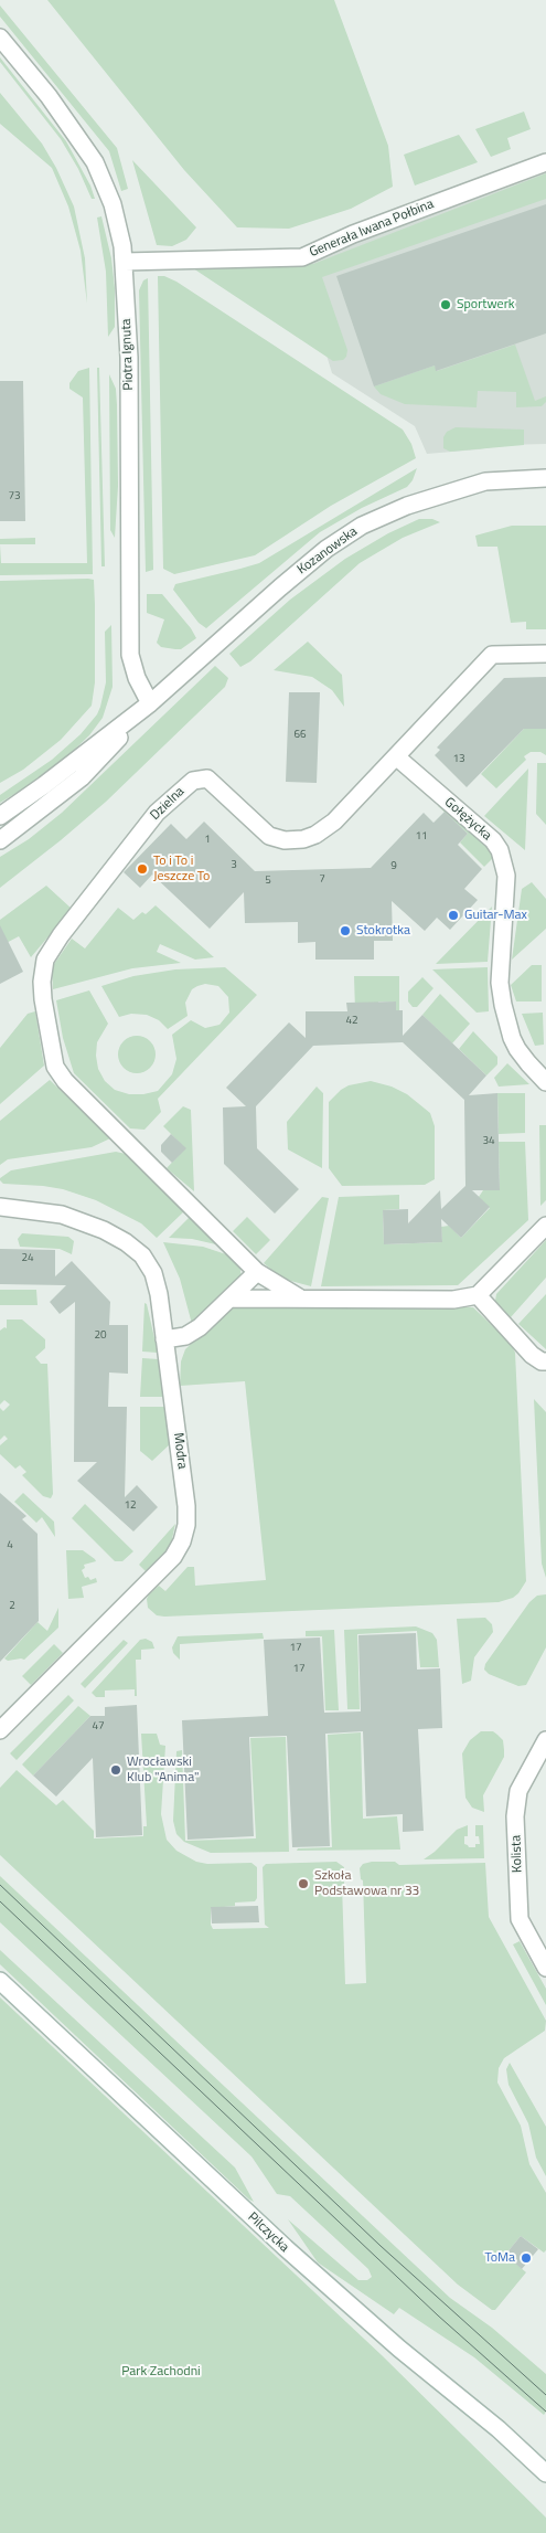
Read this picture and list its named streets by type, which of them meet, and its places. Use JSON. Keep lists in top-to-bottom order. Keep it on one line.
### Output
{"streets":{"street":["Generała Iwana Połbina","Piotra Ignuta","Kozanowska","Dzielna","Gołężycka","Modra","Kolista","Pilczycka"]},"crossings":[["Generała Iwana Połbina","Piotra Ignuta"],["Piotra Ignuta","Kozanowska"],["Dzielna","Gołężycka"]],"parks":["Park Zachodni"],"places":["Sportwerk","To i To i Jeszcze To","Guitar-Max","Stokrotka","Wrocławski Klub \"Anima\"","Szkoła Podstawowa nr 33","ToMa"],"house_numbers":["73","66","13","11","1","3","9","7","5","42","34","24","20","12","4","2","17","17","47"]}
